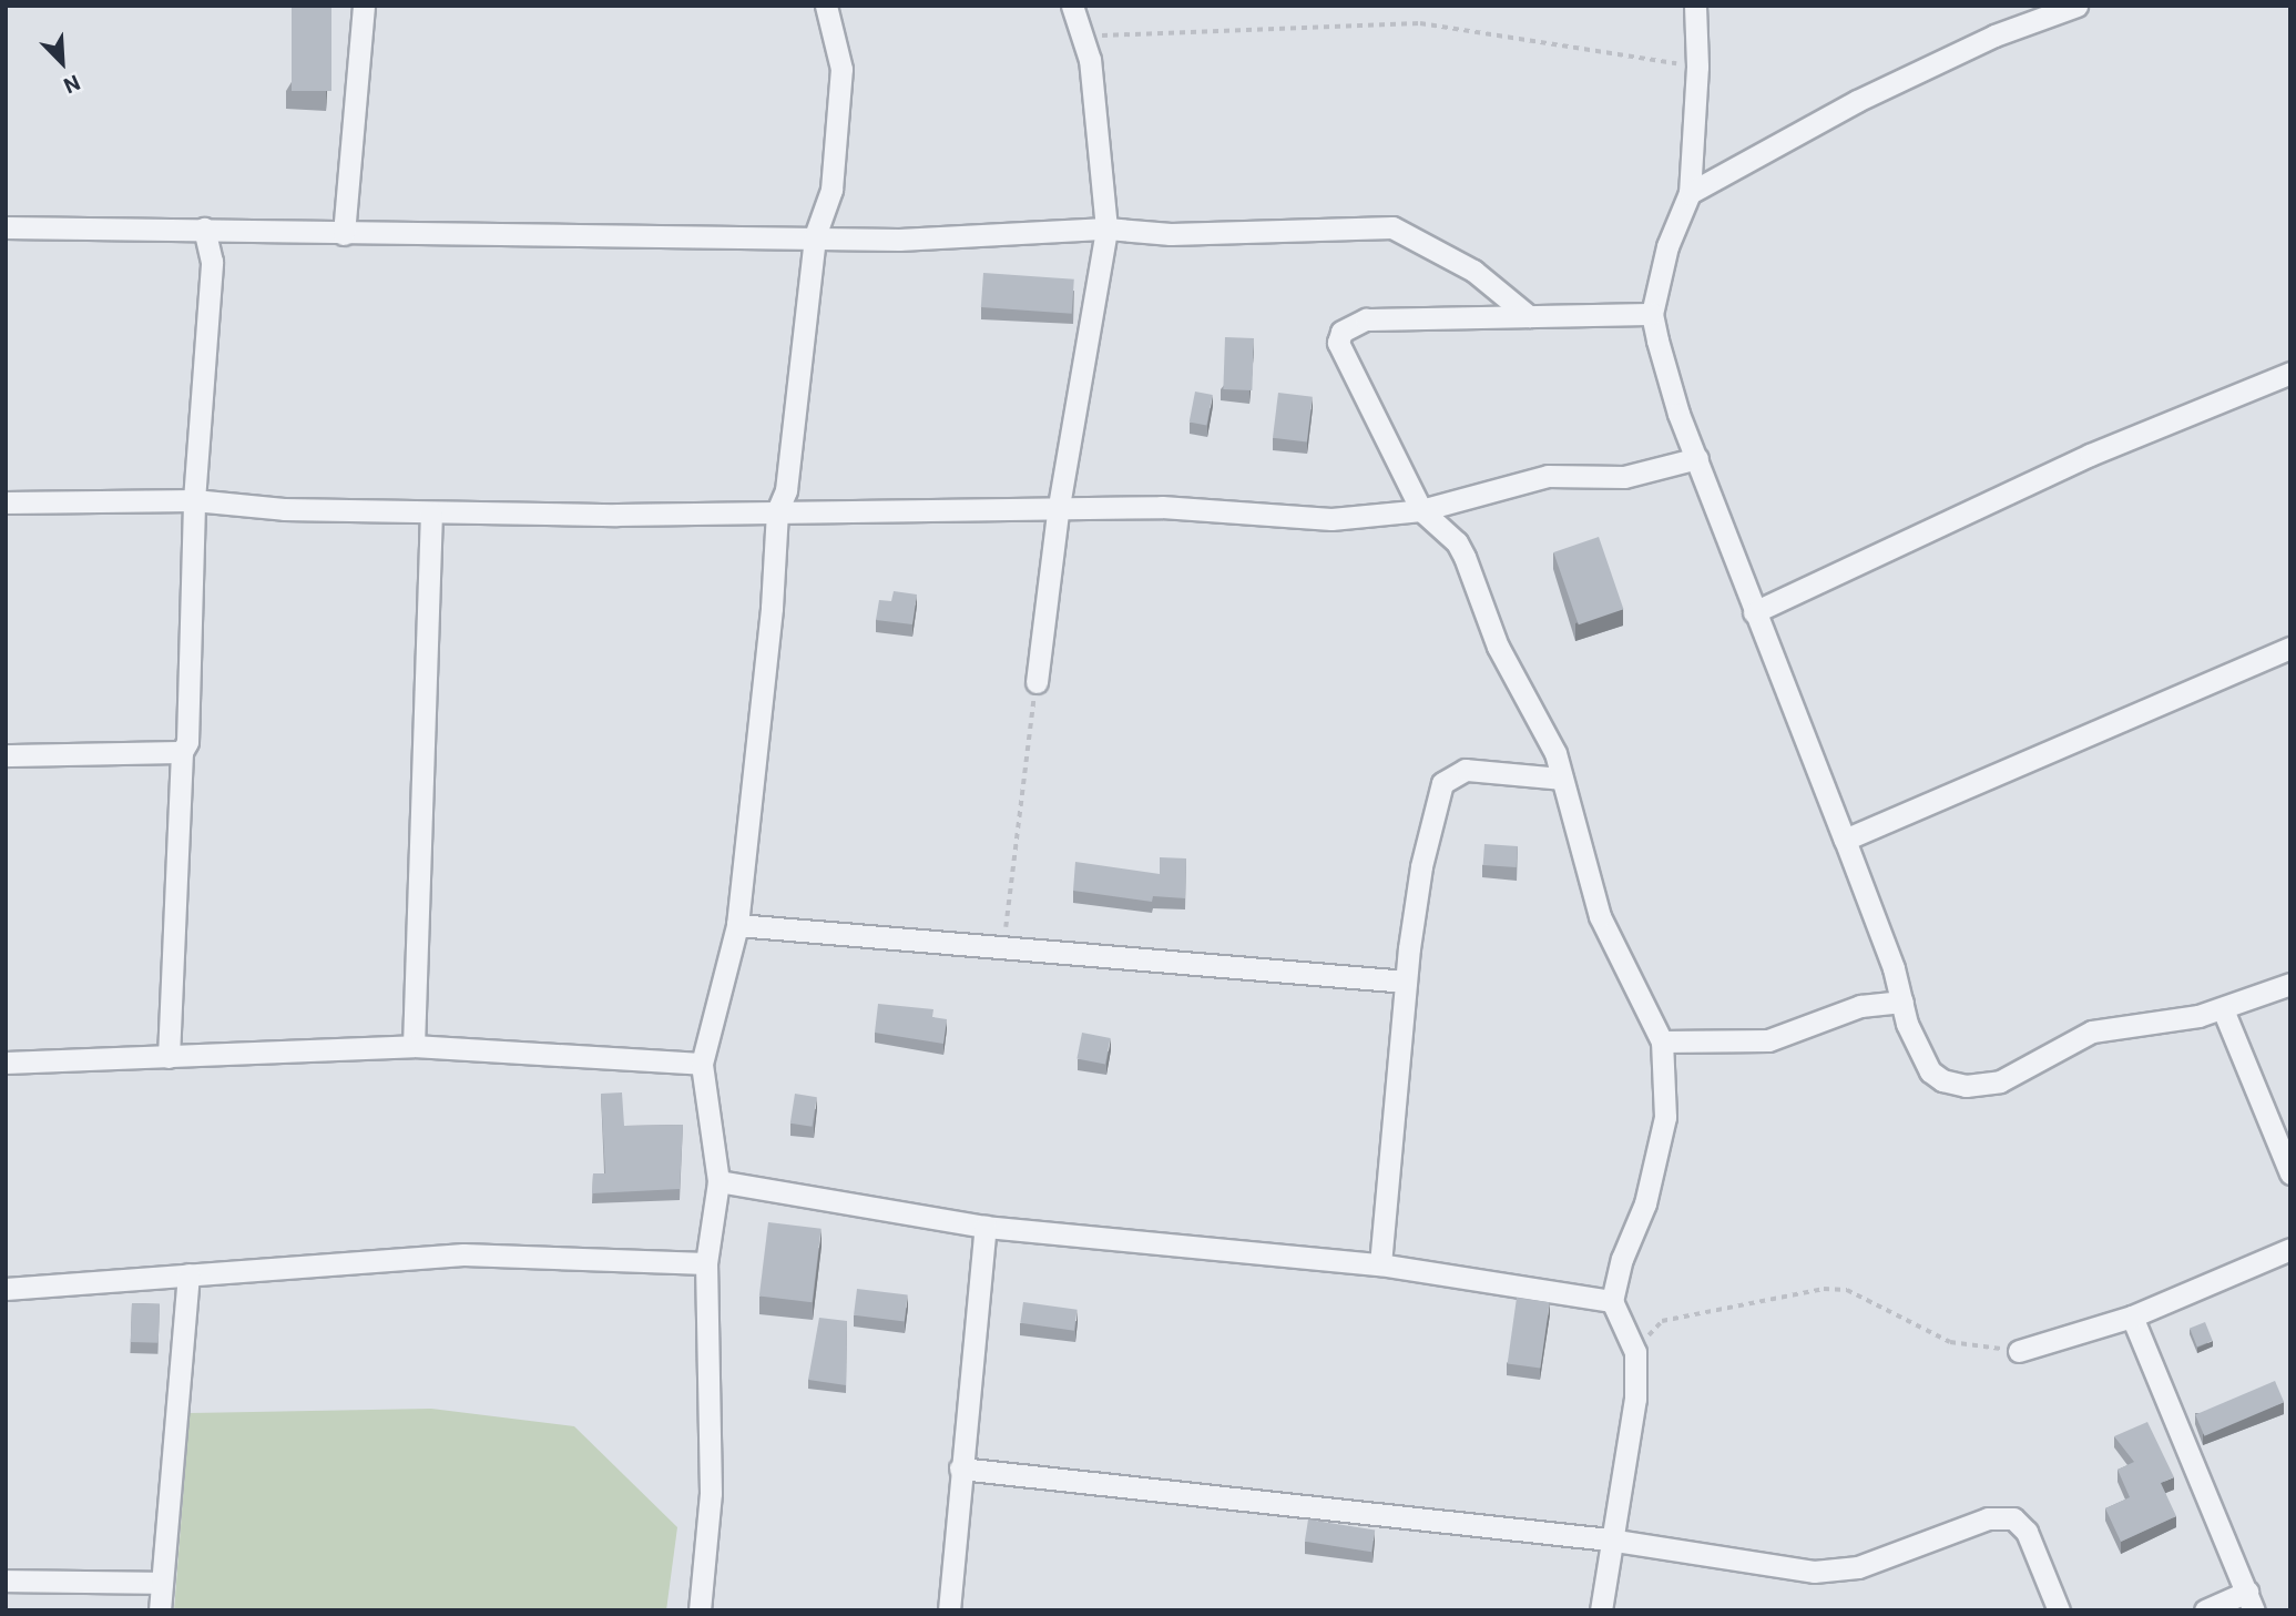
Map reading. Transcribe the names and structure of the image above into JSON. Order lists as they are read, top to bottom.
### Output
{
  "north": "bottom right"
}
